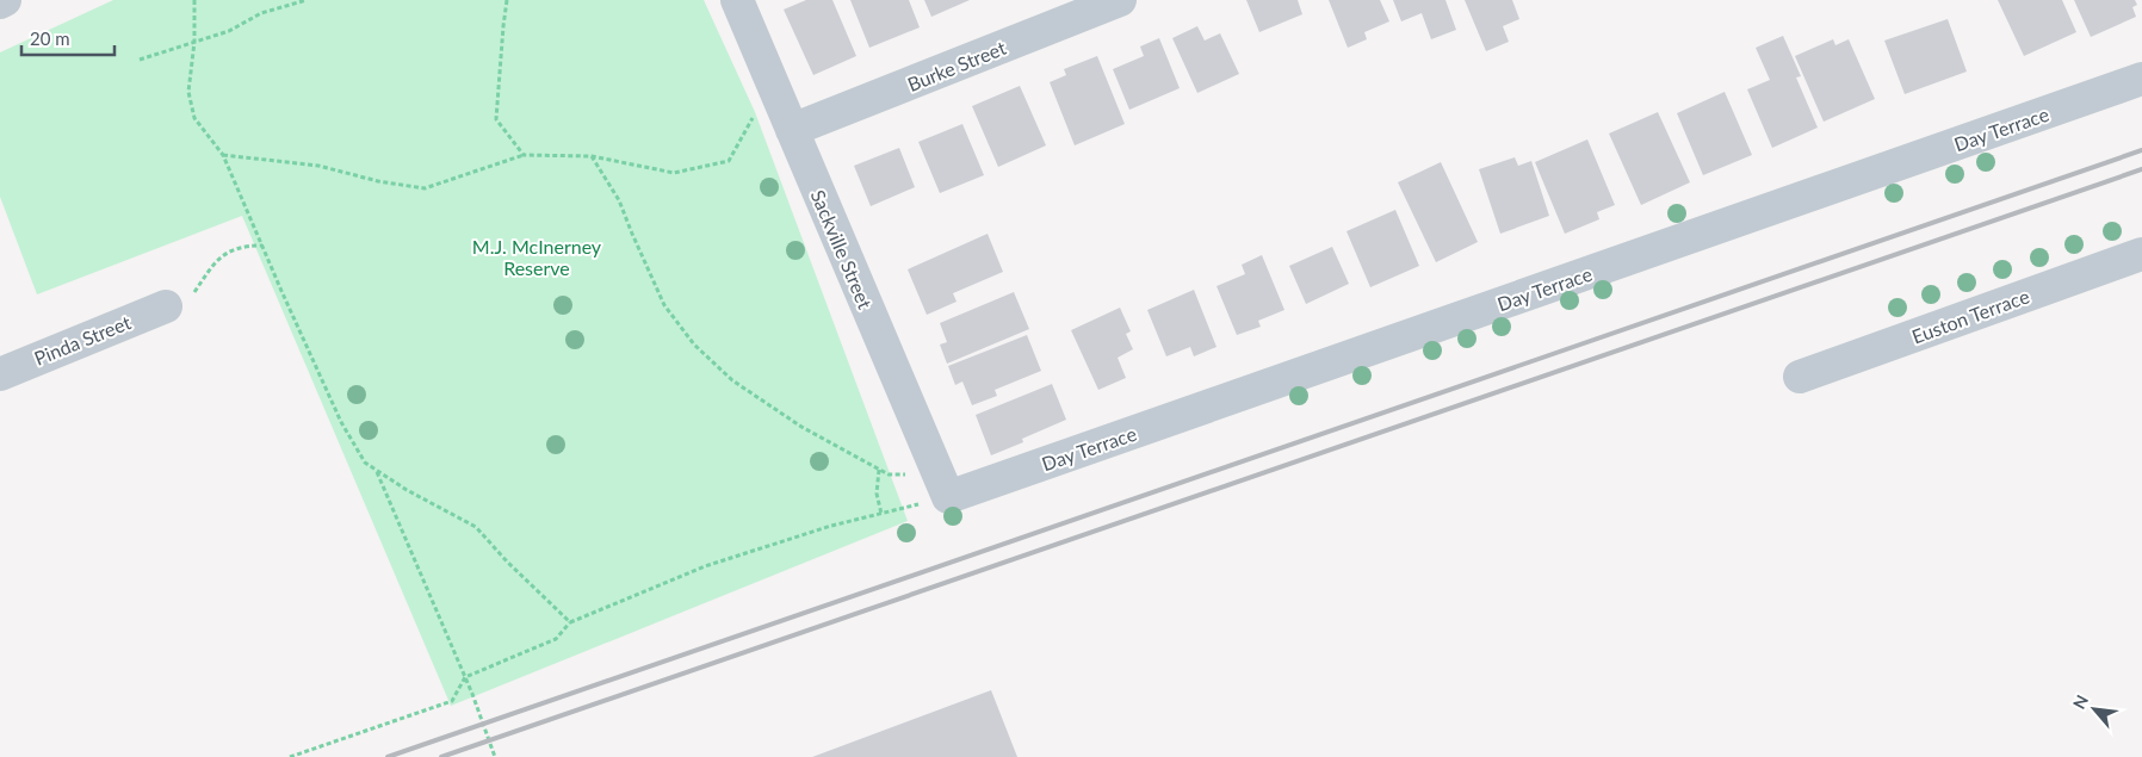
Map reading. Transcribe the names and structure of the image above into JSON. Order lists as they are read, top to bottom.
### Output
{
  "streets": {
    "street": [
      "Burke Street",
      "Day Terrace",
      "Sackville Street",
      "Euston Terrace",
      "Pinda Street"
    ]
  },
  "crossings": [
    ["Burke Street", "Sackville Street"],
    ["Day Terrace", "Sackville Street"]
  ],
  "parks": ["M.J. McInerney Reserve"],
  "scale_bar": "20 m",
  "north": "top left"
}
